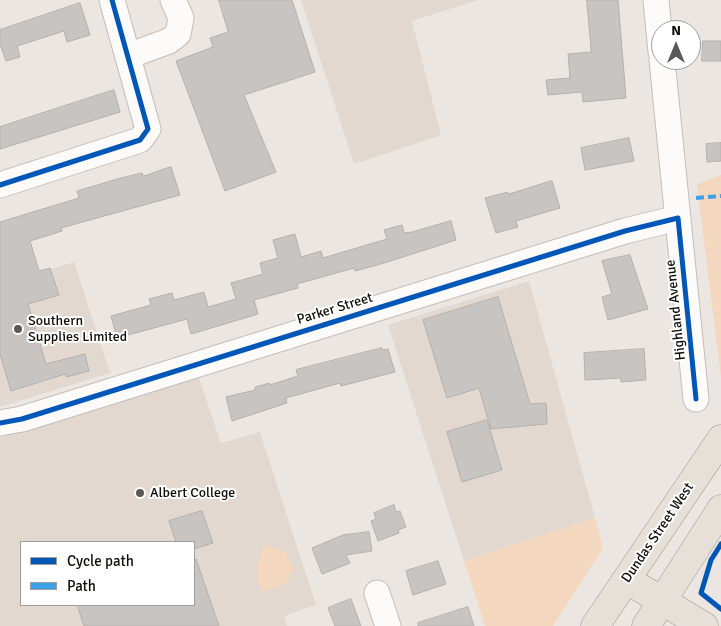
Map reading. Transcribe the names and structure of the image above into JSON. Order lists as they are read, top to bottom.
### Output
{
  "streets": {
    "main road": ["Dundas Street West"],
    "street": ["Parker Street", "Highland Avenue"]
  },
  "crossings": [
    ["Parker Street", "Highland Avenue"]
  ],
  "places": ["Southern Supplies Limited", "Albert College"],
  "legend": ["Cycle path", "Path"],
  "north": "top"
}
